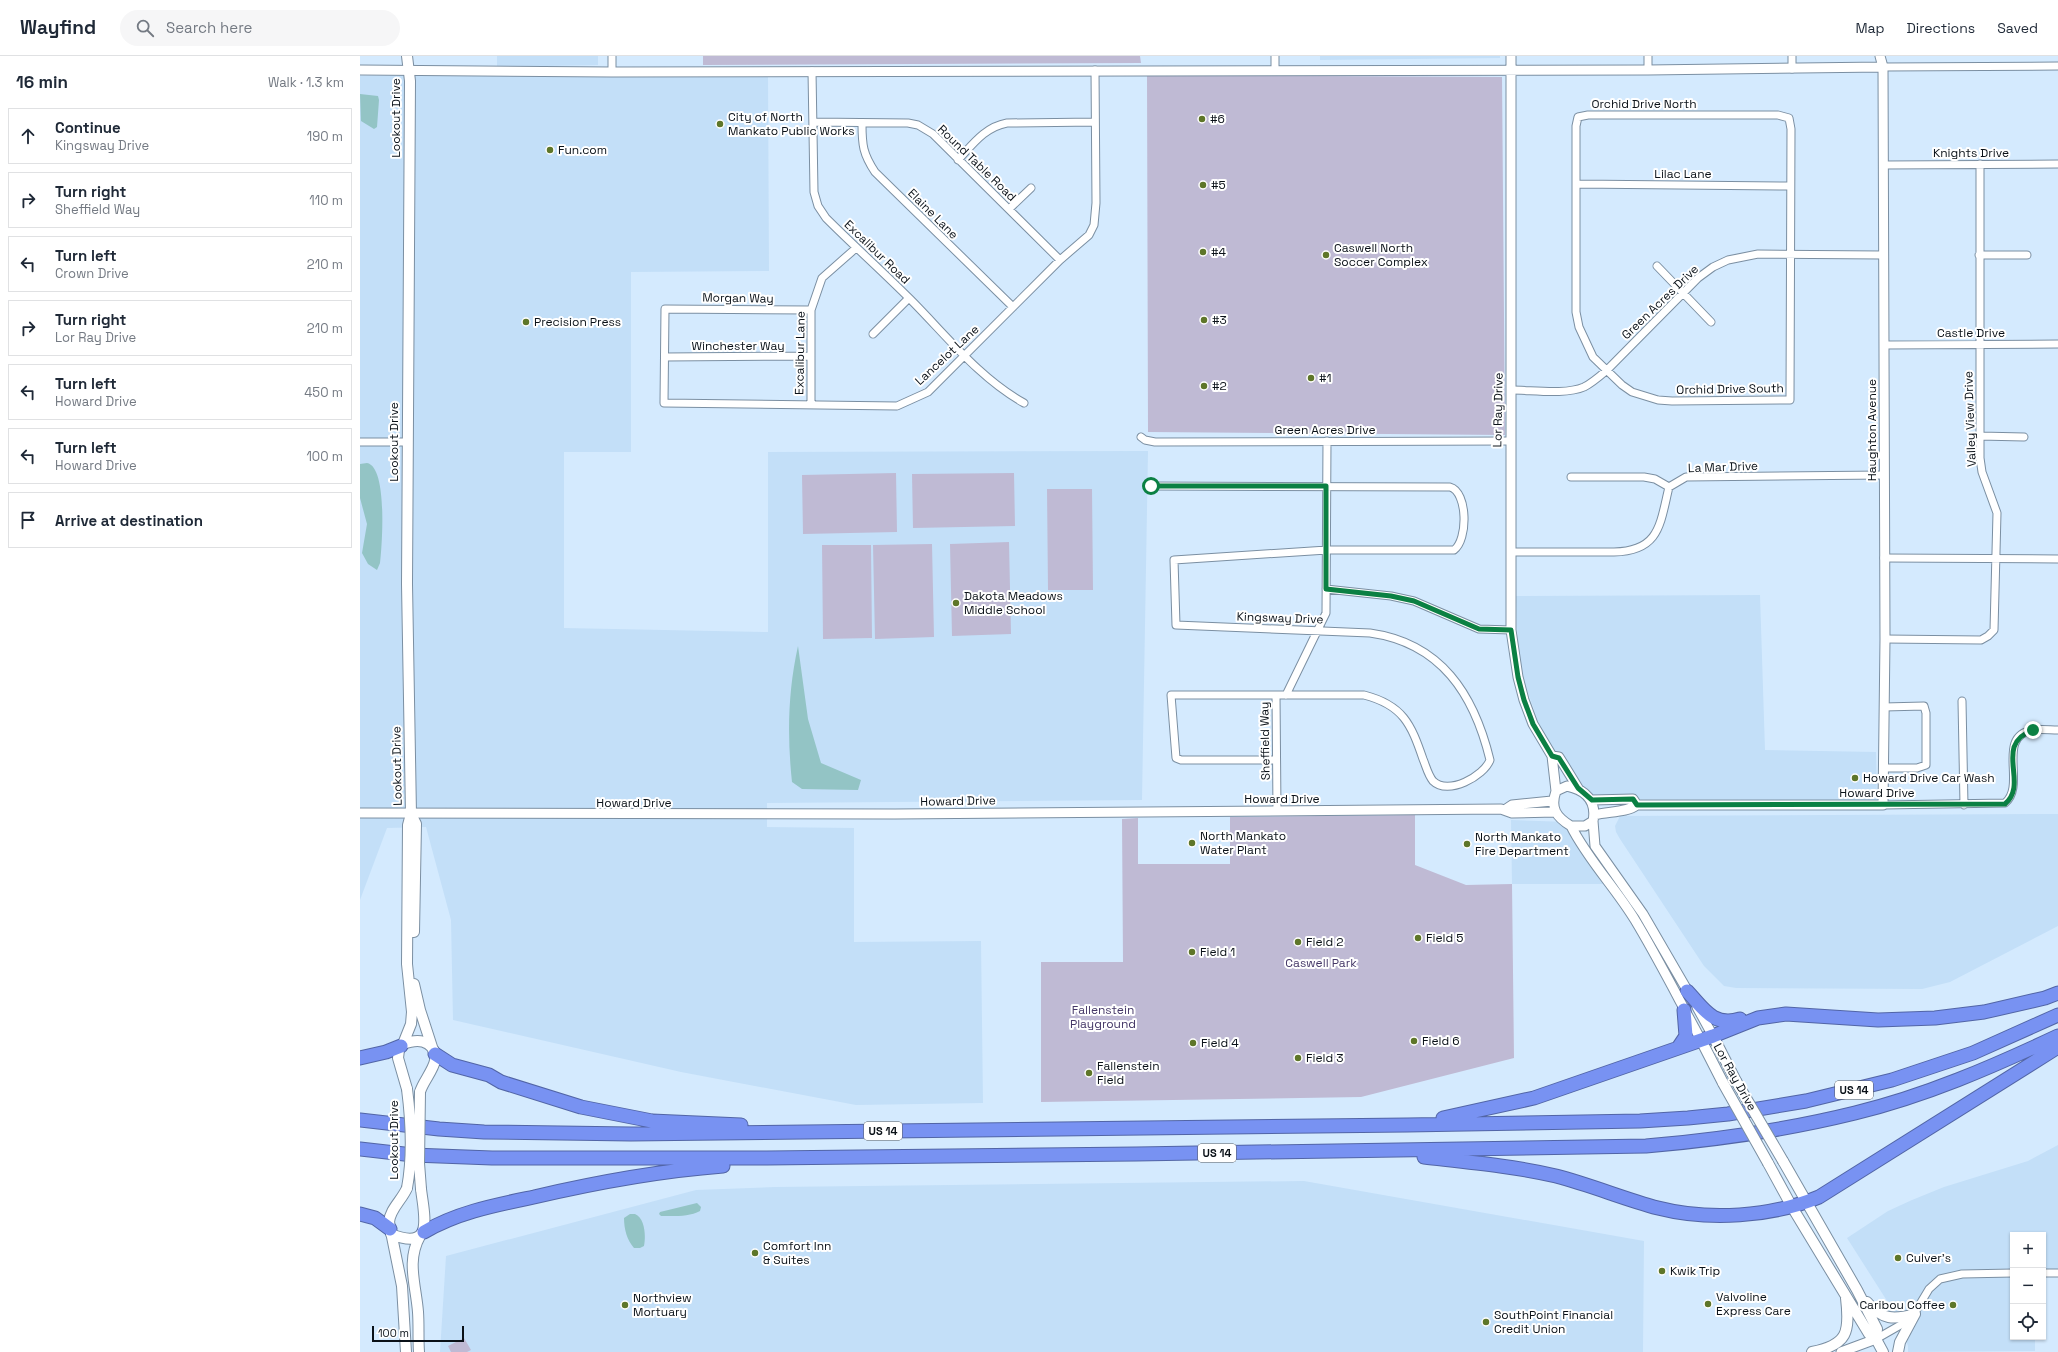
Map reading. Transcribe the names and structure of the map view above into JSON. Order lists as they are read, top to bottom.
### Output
{
  "streets": {
    "highway": ["US 14"],
    "main road": ["Lookout Drive", "Lor Ray Drive"],
    "street": [
      "Orchid Drive North",
      "Knights Drive",
      "Round Table Road",
      "Lilac Lane",
      "Elaine Lane",
      "Excalibur Road",
      "Morgan Way",
      "Green Acres Drive",
      "Castle Drive",
      "Winchester Way",
      "Excalibur Lane",
      "Lancelot Lane",
      "Orchid Drive South",
      "Valley View Drive",
      "Haughton Avenue",
      "La Mar Drive",
      "Kingsway Drive",
      "Sheffield Way",
      "Howard Drive"
    ]
  },
  "crossings": [
    ["Orchid Drive North", "Lilac Lane"],
    ["Orchid Drive North", "Green Acres Drive"],
    ["Orchid Drive North", "Orchid Drive South"],
    ["Lookout Drive", "Howard Drive"],
    ["Lookout Drive", "US 14"],
    ["Knights Drive", "Valley View Drive"],
    ["Knights Drive", "Haughton Avenue"],
    ["Round Table Road", "Elaine Lane"],
    ["Round Table Road", "Excalibur Road"],
    ["Round Table Road", "Lancelot Lane"],
    ["Elaine Lane", "Lancelot Lane"],
    ["Excalibur Road", "Excalibur Lane"],
    ["Excalibur Road", "Lancelot Lane"],
    ["Morgan Way", "Excalibur Lane"],
    ["Morgan Way", "Lancelot Lane"],
    ["Green Acres Drive", "Orchid Drive South"],
    ["Green Acres Drive", "Lor Ray Drive"],
    ["Green Acres Drive", "Haughton Avenue"],
    ["Green Acres Drive", "Sheffield Way"],
    ["Castle Drive", "Valley View Drive"],
    ["Castle Drive", "Haughton Avenue"],
    ["Winchester Way", "Excalibur Lane"],
    ["Winchester Way", "Lancelot Lane"],
    ["Excalibur Lane", "Lancelot Lane"],
    ["Lor Ray Drive", "Howard Drive"],
    ["Valley View Drive", "Haughton Avenue"],
    ["Haughton Avenue", "La Mar Drive"],
    ["Haughton Avenue", "Howard Drive"],
    ["Kingsway Drive", "Sheffield Way"],
    ["Sheffield Way", "Howard Drive"]
  ],
  "parks": ["Caswell Park", "Fallenstein Playground"],
  "places": [
    "#6",
    "City of North Mankato Public Works",
    "Fun.com",
    "#5",
    "#4",
    "Caswell North Soccer Complex",
    "#3",
    "Precision Press",
    "#1",
    "#2",
    "Dakota Meadows Middle School",
    "Howard Drive Car Wash",
    "North Mankato Water Plant",
    "North Mankato Fire Department",
    "Field 5",
    "Field 2",
    "Field 1",
    "Field 6",
    "Field 4",
    "Field 3",
    "Fallenstein Field",
    "Comfort Inn & Suites",
    "Culver's",
    "Kwik Trip",
    "Valvoline Express Care",
    "Northview Mortuary",
    "Caribou Coffee",
    "SouthPoint Financial Credit Union"
  ],
  "scale_bar": "100 m",
  "page": {
    "header": "Wayfind",
    "search": "Search here",
    "nav": ["Map", "Directions", "Saved"],
    "heading": ["16 min", "Walk · 1.3 km"],
    "list": [
      ["Continue", "Kingsway Drive", "190 m"],
      ["Turn right", "Sheffield Way", "110 m"],
      ["Turn left", "Crown Drive", "210 m"],
      ["Turn right", "Lor Ray Drive", "210 m"],
      ["Turn left", "Howard Drive", "450 m"],
      ["Turn left", "Howard Drive", "100 m"],
      "Arrive at destination"
    ],
    "map_buttons": ["+", "−"],
    "scale": "100 m"
  }
}
